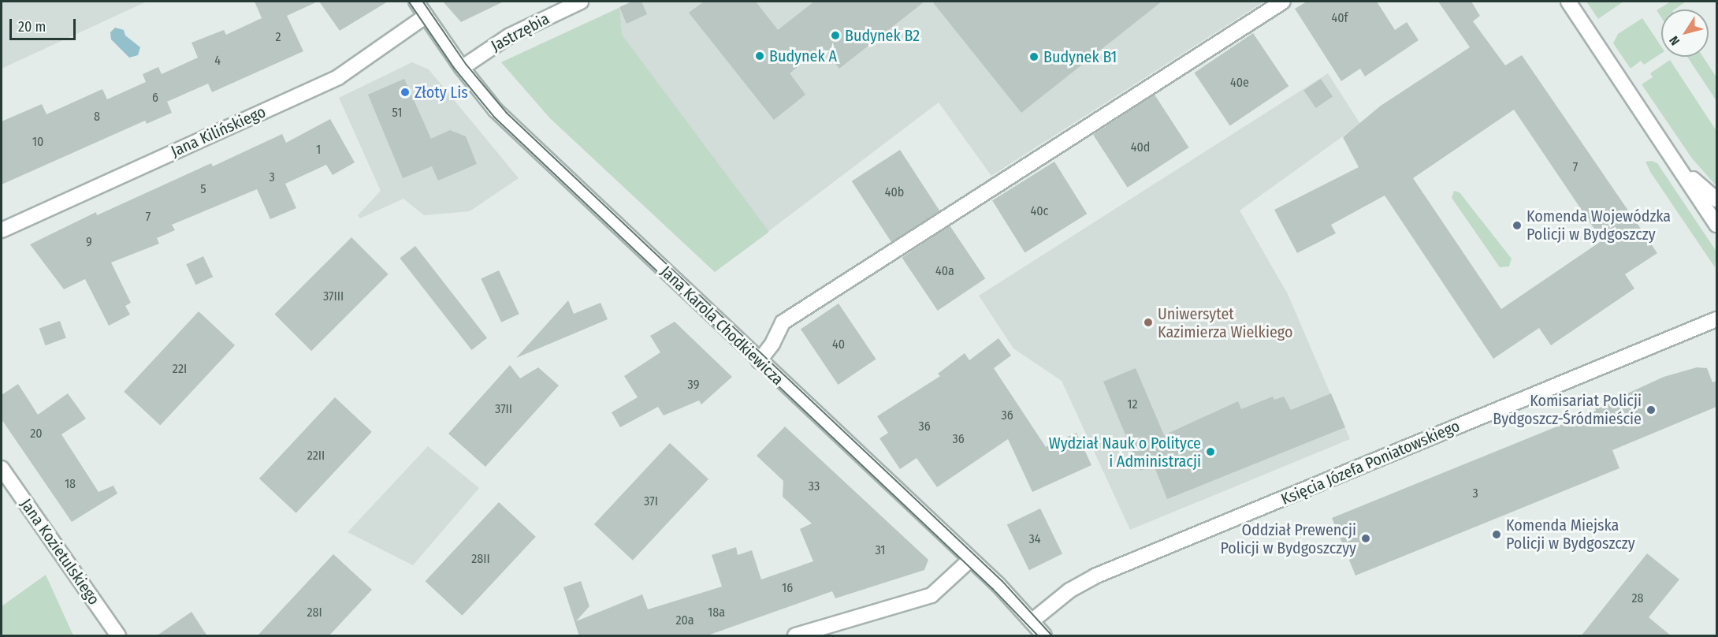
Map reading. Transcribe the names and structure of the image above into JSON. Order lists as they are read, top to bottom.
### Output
{
  "streets": {
    "street": [
      "Jastrzębia",
      "Jana Kilińskiego",
      "Jana Karola Chodkiewicza",
      "Księcia Józefa Poniatowskiego",
      "Jana Kozietulskiego"
    ]
  },
  "crossings": [
    ["Jastrzębia", "Jana Karola Chodkiewicza"],
    ["Jana Kilińskiego", "Jana Karola Chodkiewicza"],
    ["Jana Karola Chodkiewicza", "Księcia Józefa Poniatowskiego"]
  ],
  "places": [
    "Budynek B2",
    "Budynek A",
    "Budynek B1",
    "Złoty Lis",
    "Komenda Wojewódzka Policji w Bydgoszczy",
    "Uniwersytet Kazimierza Wielkiego",
    "Komisariat Policji Bydgoszcz-Śródmieście",
    "Wydział Nauk o Polityce i Administracji",
    "Komenda Miejska Policji w Bydgoszczy",
    "Oddział Prewencji Policji w Bydgoszczyy"
  ],
  "house_numbers": [
    "40f",
    "2",
    "4",
    "40e",
    "6",
    "51",
    "8",
    "10",
    "40d",
    "1",
    "7",
    "3",
    "5",
    "40b",
    "40c",
    "7",
    "9",
    "40a",
    "37III",
    "40",
    "22I",
    "39",
    "12",
    "37II",
    "36",
    "36",
    "20",
    "36",
    "22II",
    "18",
    "33",
    "3",
    "37I",
    "34",
    "31",
    "28II",
    "16",
    "28",
    "28I",
    "18a",
    "20a"
  ],
  "scale_bar": "20 m",
  "north": "bottom left"
}
